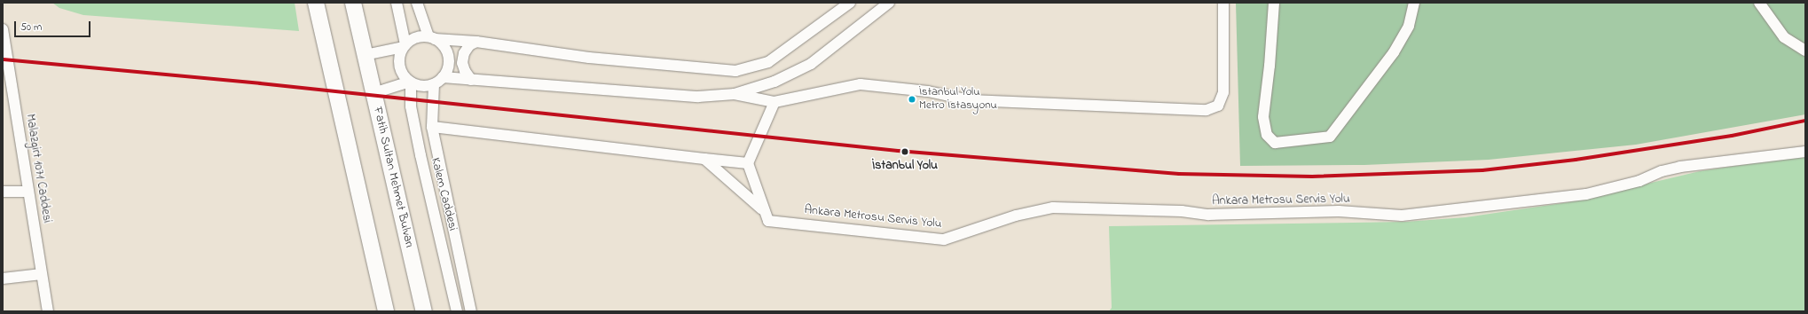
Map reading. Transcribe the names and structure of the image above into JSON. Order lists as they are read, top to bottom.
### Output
{
  "streets": {
    "highway": ["Fatih Sultan Mehmet Bulvarı"],
    "street": ["Malazgirt 1071 Caddesi", "Kalem Caddesi", "Ankara Metrosu Servis Yolu"]
  },
  "places": ["İstanbul Yolu Metro İstasyonu", "İstanbul Yolu"],
  "scale_bar": "50 m"
}
